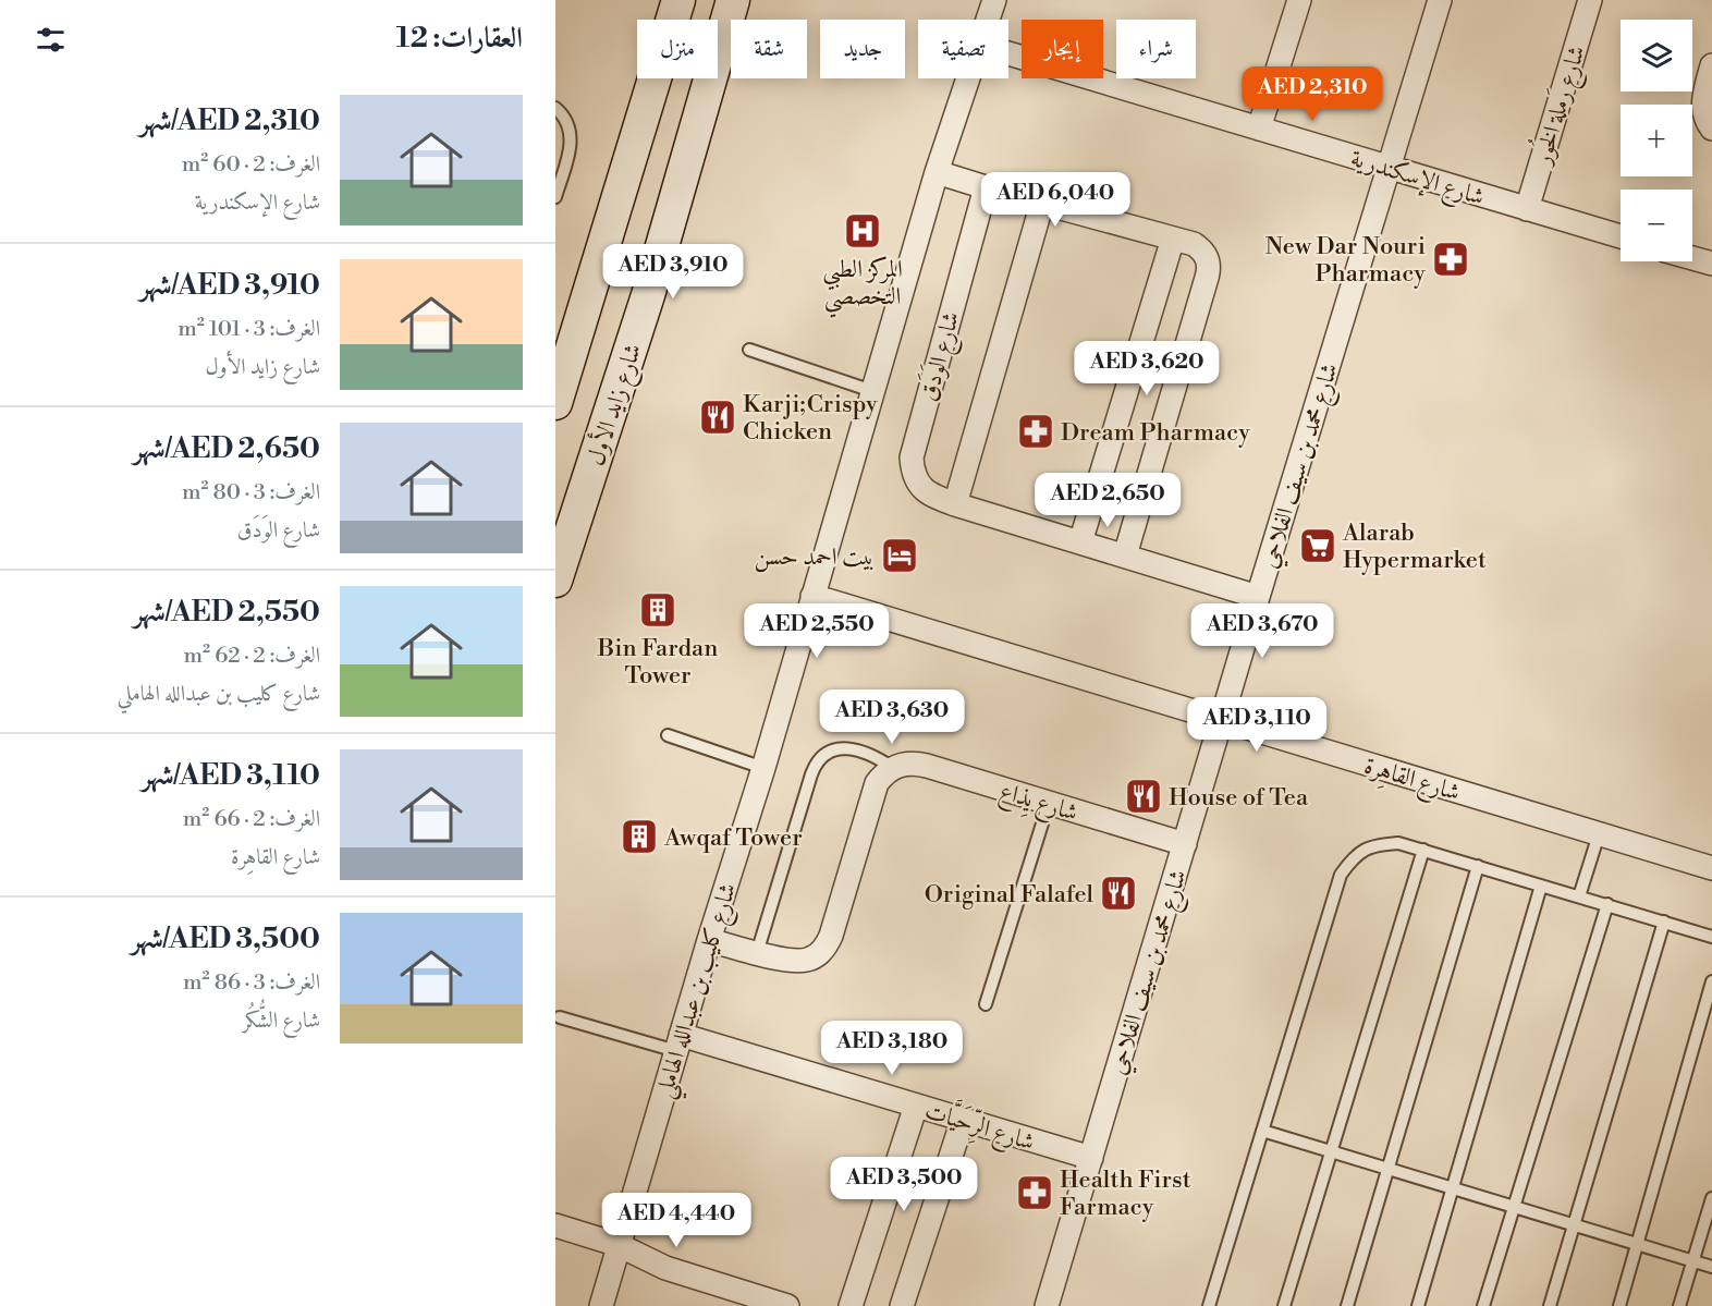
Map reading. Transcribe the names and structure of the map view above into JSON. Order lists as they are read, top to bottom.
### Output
{
  "streets": {
    "main road": ["شارع زايد الأول"],
    "street": [
      "شارع رَملة الخُور",
      "شارع الإسكندرية",
      "شارع الوَدَق",
      "شارع محمد بن سيف الفلاحي",
      "شارع القاهِرة",
      "شارع يِذاع",
      "شارع كليب بن عبدالله الهاملي",
      "شارع الرِّحَيَّات"
    ]
  },
  "crossings": [
    ["شارع رَملة الخُور", "شارع الإسكندرية"],
    ["شارع الإسكندرية", "شارع محمد بن سيف الفلاحي"],
    ["شارع الوَدَق", "شارع محمد بن سيف الفلاحي"],
    ["شارع محمد بن سيف الفلاحي", "شارع القاهِرة"],
    ["شارع محمد بن سيف الفلاحي", "شارع يِذاع"],
    ["شارع محمد بن سيف الفلاحي", "شارع الرِّحَيَّات"],
    ["شارع القاهِرة", "شارع كليب بن عبدالله الهاملي"],
    ["شارع كليب بن عبدالله الهاملي", "شارع الرِّحَيَّات"]
  ],
  "places": {
    "hospital": ["المركز الطبي التخصصي"],
    "pharmacy": ["New Dar Nouri Pharmacy", "Dream Pharmacy", "Health First Farmacy"],
    "restaurant": ["Karji;Crispy Chicken", "House of Tea", "Original Falafel"],
    "supermarket": ["Alarab Hypermarket"],
    "hotel": ["بيت احمد حسن"],
    "building": ["Bin Fardan Tower", "Awqaf Tower"]
  },
  "page": {
    "heading": "العقارات: 12",
    "map_buttons": ["+", "−"],
    "chip": [
      "شراء",
      "إيجار",
      "تصفية",
      "جديد",
      "شقة",
      "منزل"
    ],
    "price": [
      "AED 2,310",
      "AED 6,040",
      "AED 3,910",
      "AED 3,620",
      "AED 2,650",
      "AED 2,550",
      "AED 3,670",
      "AED 3,630",
      "AED 3,110",
      "AED 3,180",
      "AED 3,500",
      "AED 4,440"
    ],
    "list": [
      {
        "name": "AED 2,310/شهر",
        "note": "الغرف: 2 · 60 m² · شارع الإسكندرية"
      },
      {
        "name": "AED 3,910/شهر",
        "note": "الغرف: 3 · 101 m² · شارع زايد الأول"
      },
      {
        "name": "AED 2,650/شهر",
        "note": "الغرف: 3 · 80 m² · شارع الوَدَق"
      },
      {
        "name": "AED 2,550/شهر",
        "note": "الغرف: 2 · 62 m² · شارع كليب بن عبدالله الهاملي"
      },
      {
        "name": "AED 3,110/شهر",
        "note": "الغرف: 2 · 66 m² · شارع القاهِرة"
      },
      {
        "name": "AED 3,500/شهر",
        "note": "الغرف: 3 · 86 m² · شارع الشُّكُر"
      }
    ]
  }
}
